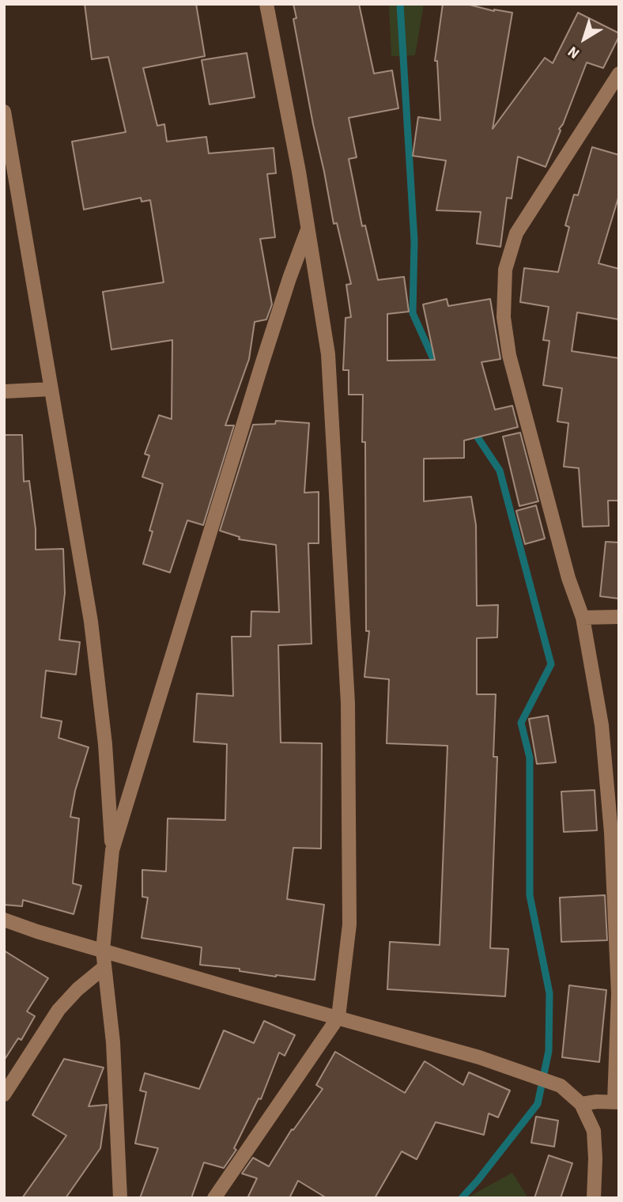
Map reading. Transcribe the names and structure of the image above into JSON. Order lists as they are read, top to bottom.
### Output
{
  "north": "bottom left"
}
